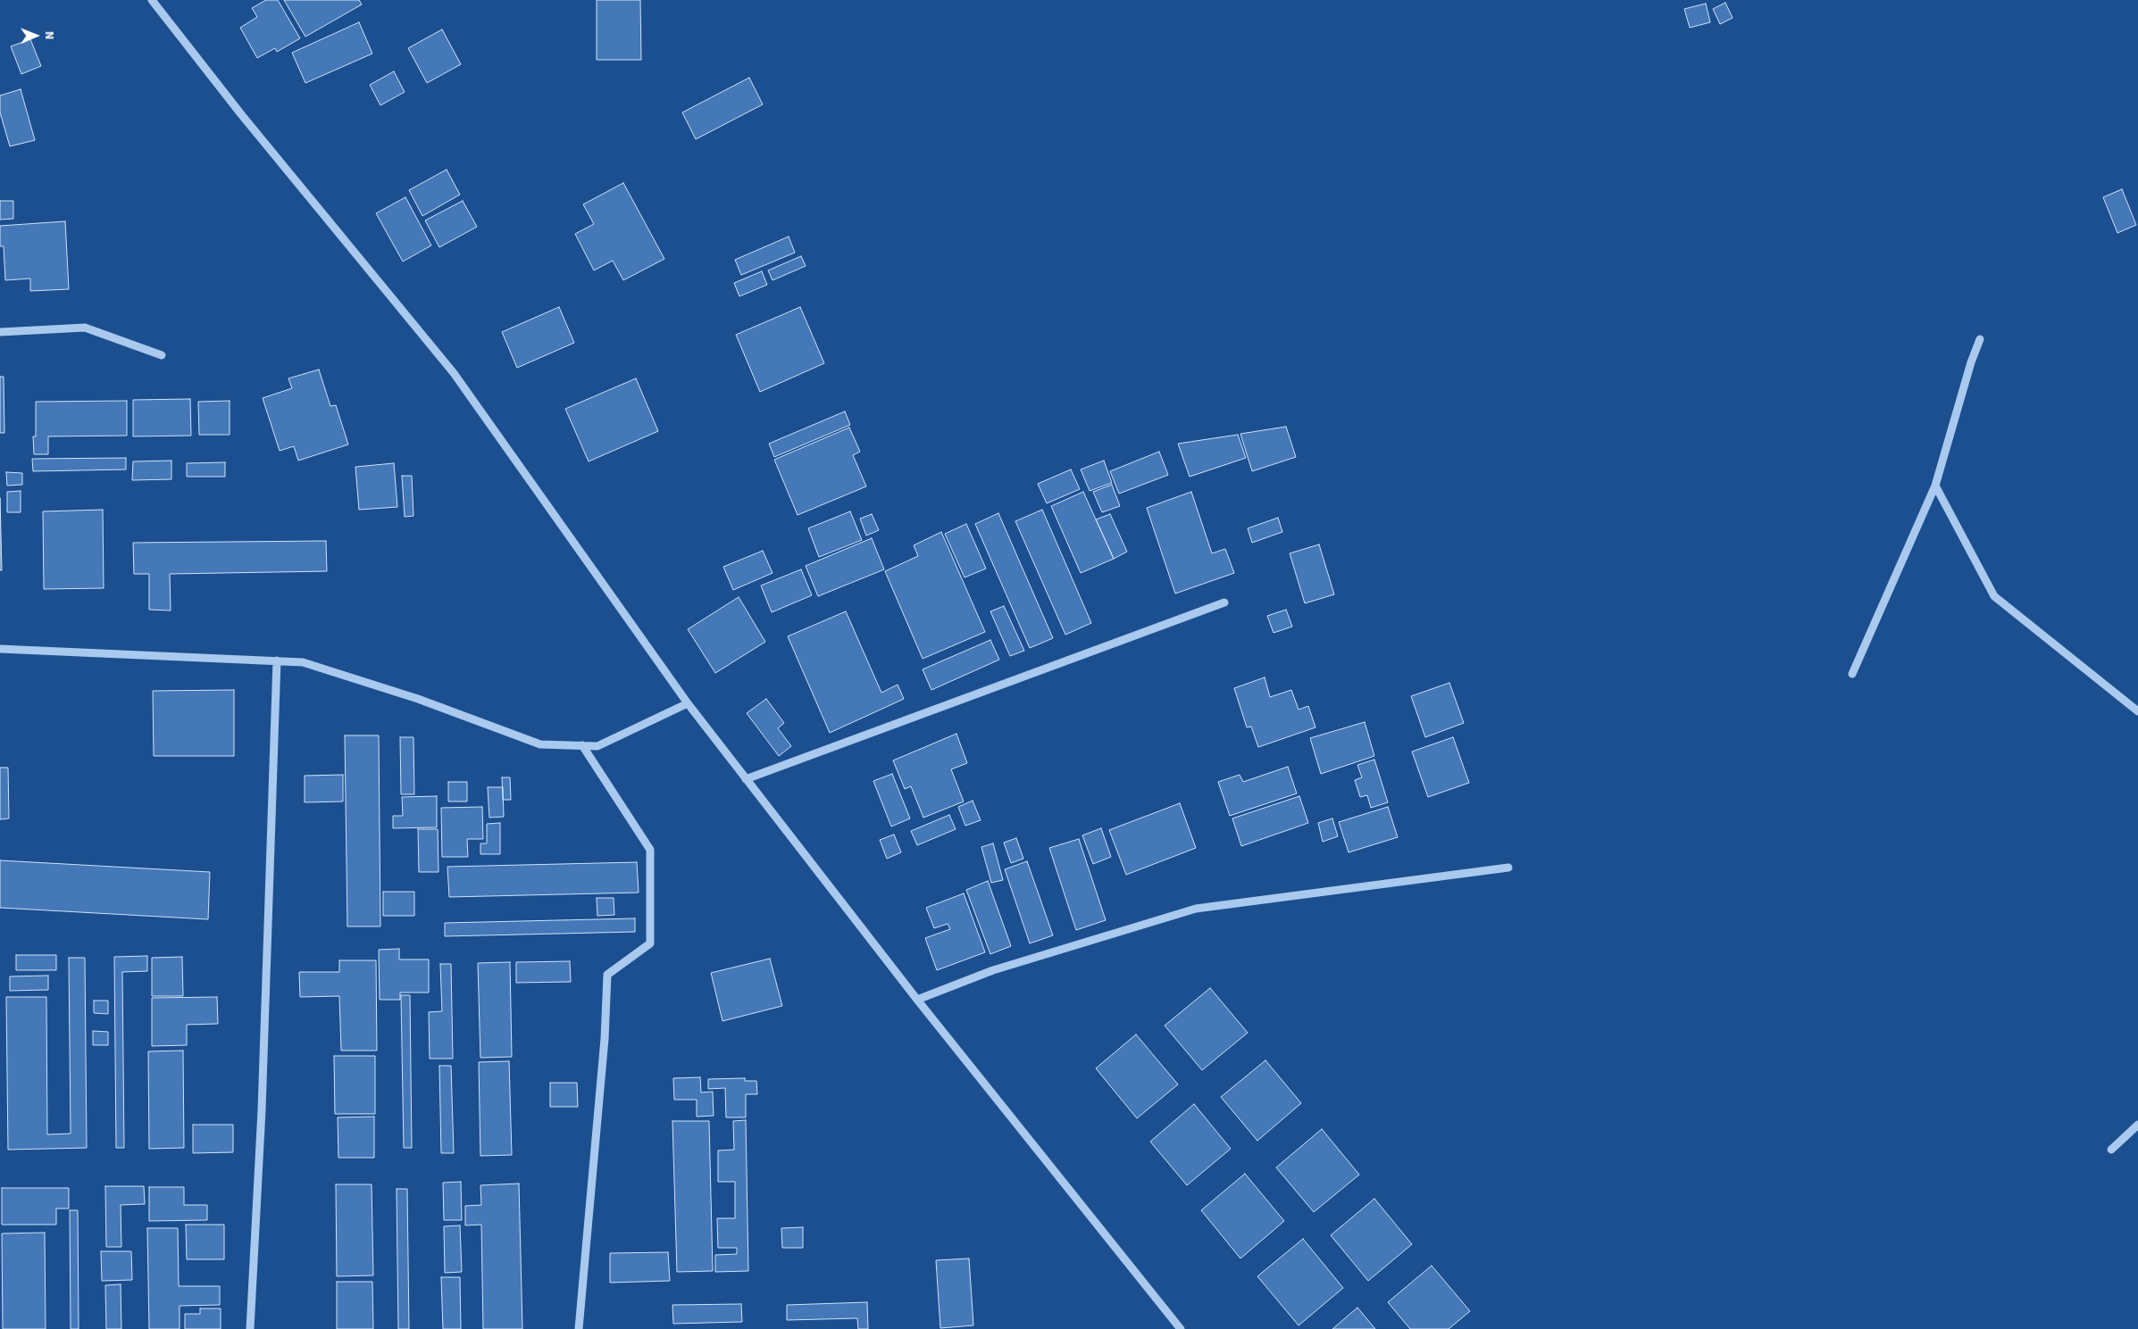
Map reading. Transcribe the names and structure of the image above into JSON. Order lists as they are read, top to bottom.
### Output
{
  "north": "right"
}
